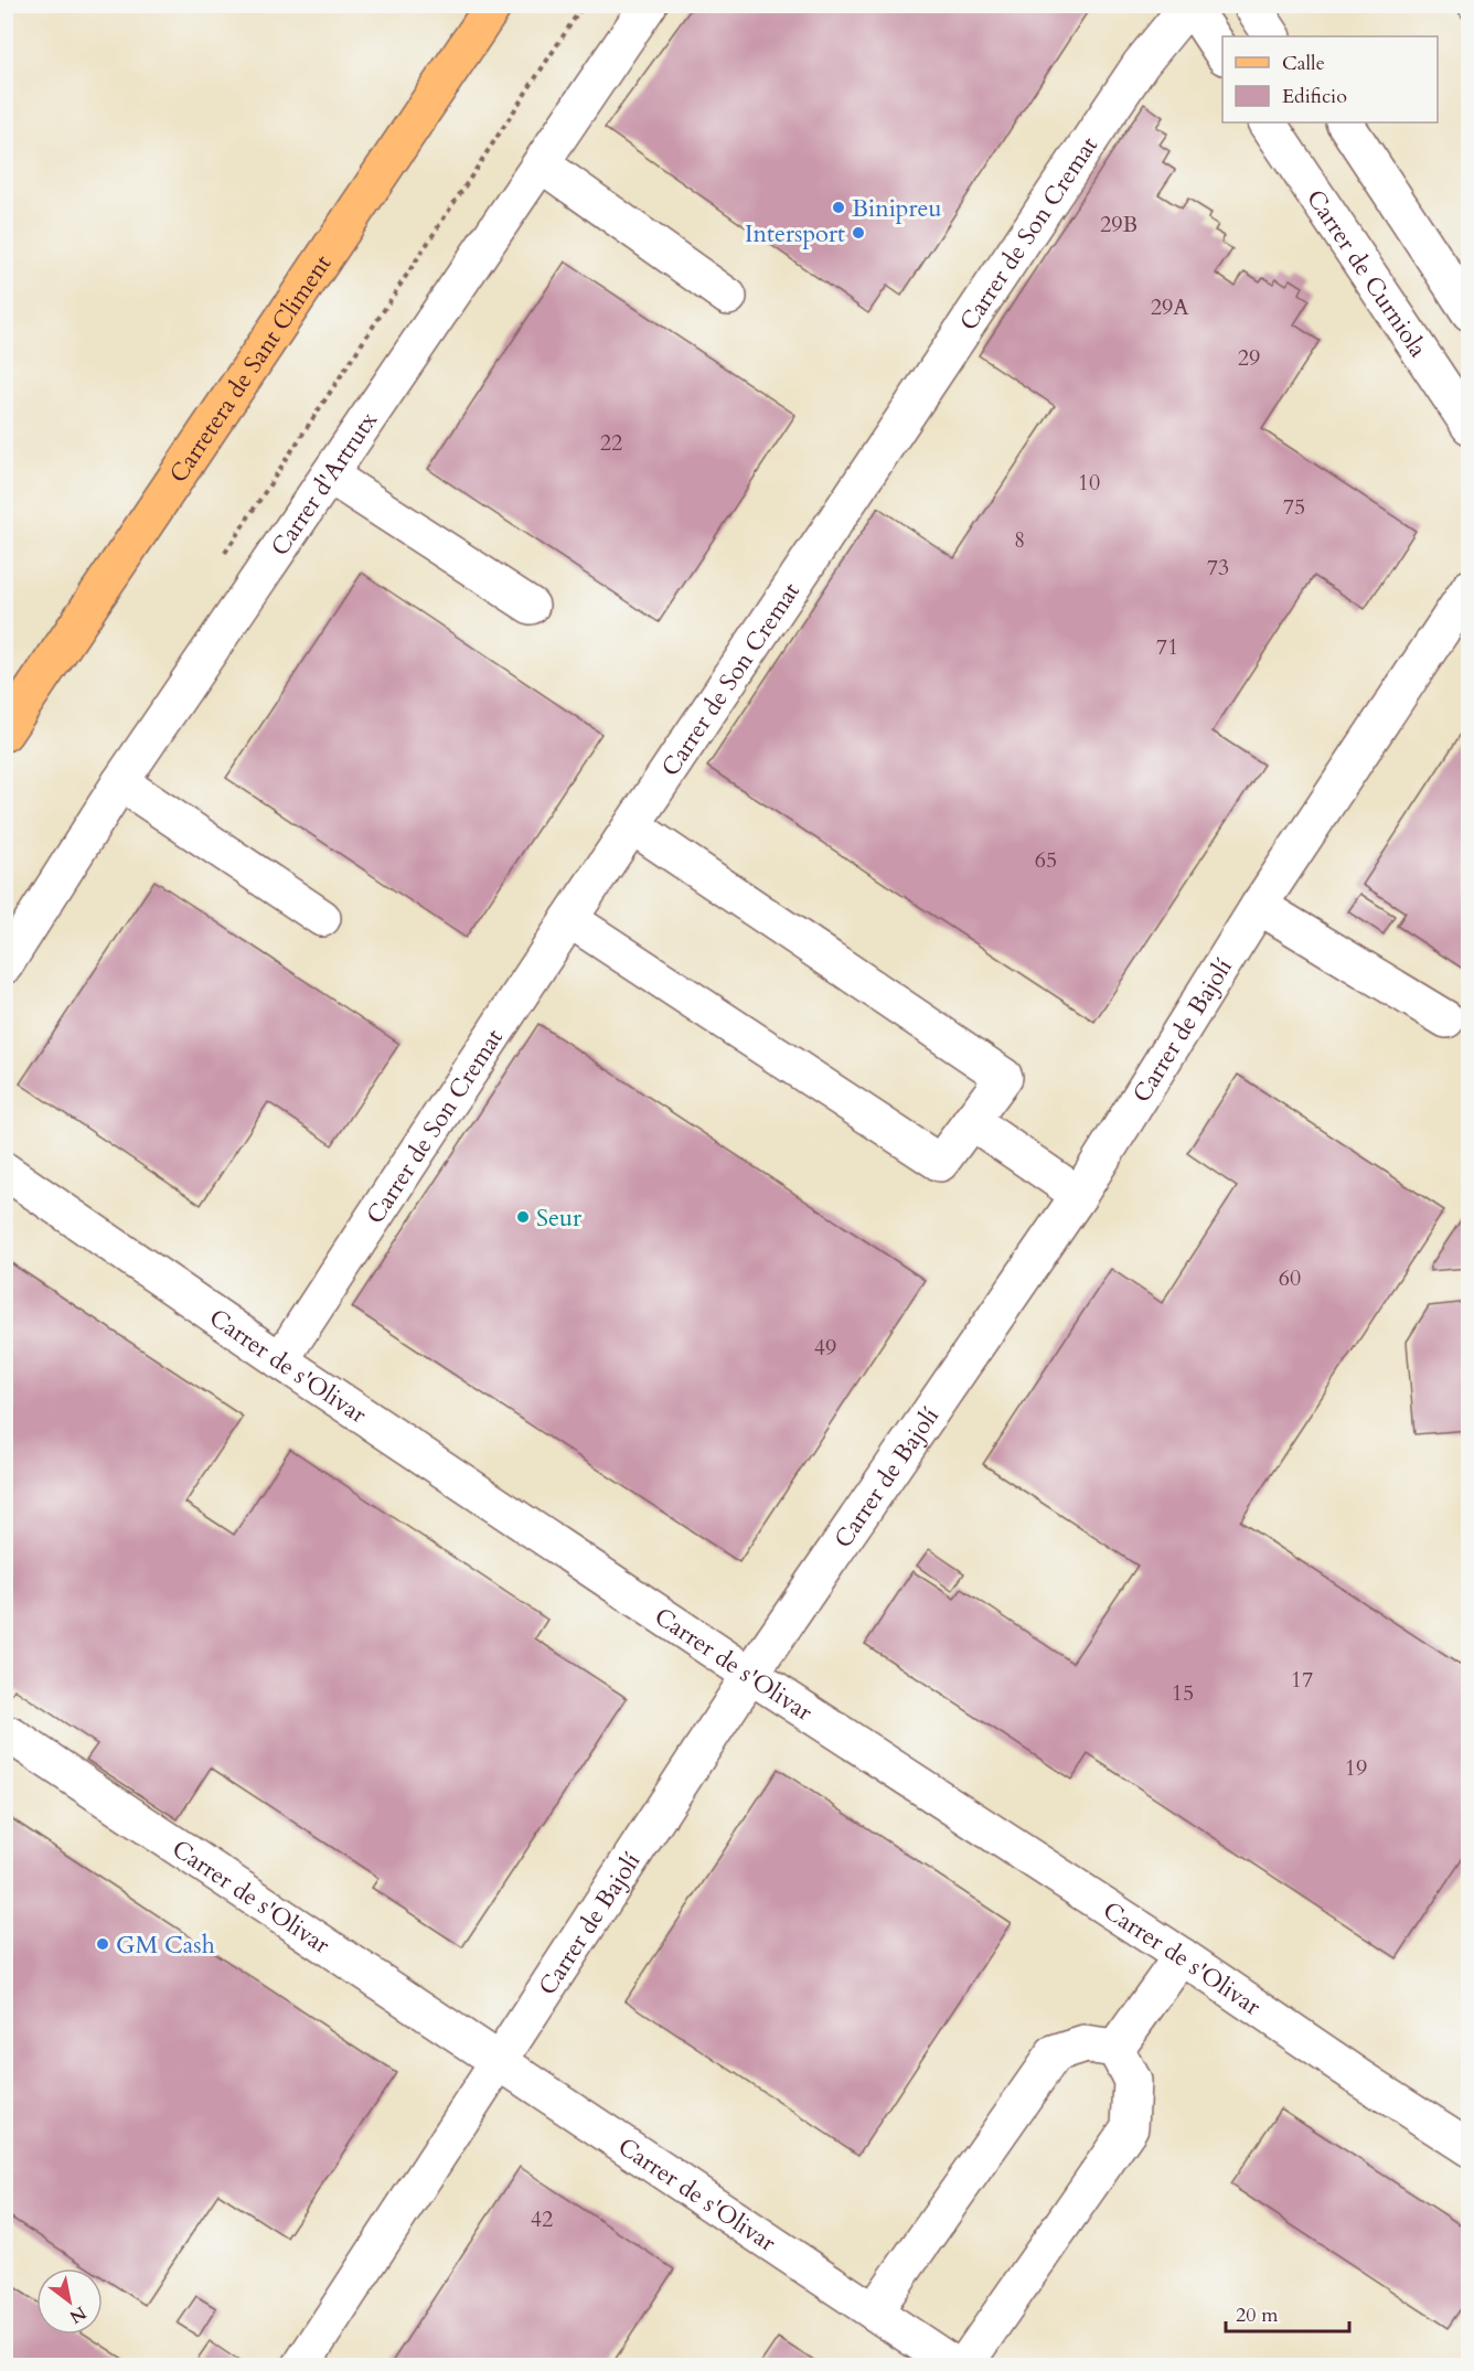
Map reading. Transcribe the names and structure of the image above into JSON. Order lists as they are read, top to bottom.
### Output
{
  "streets": {
    "main road": ["Carretera de Sant Climent"],
    "street": [
      "Carrer de Son Cremat",
      "Carrer de Curniola",
      "Carrer d'Artrutx",
      "Carrer de Bajolí",
      "Carrer de s'Olivar"
    ]
  },
  "crossings": [
    ["Carrer de Son Cremat", "Carrer de s'Olivar"],
    ["Carrer de Bajolí", "Carrer de s'Olivar"]
  ],
  "places": [
    "Binipreu",
    "Intersport",
    "Seur",
    "GM Cash"
  ],
  "house_numbers": [
    "29B",
    "29A",
    "29",
    "22",
    "10",
    "75",
    "8",
    "73",
    "71",
    "65",
    "60",
    "49",
    "17",
    "15",
    "19",
    "42"
  ],
  "legend": ["Calle", "Edificio"],
  "scale_bar": "20 m",
  "north": "bottom right"
}
